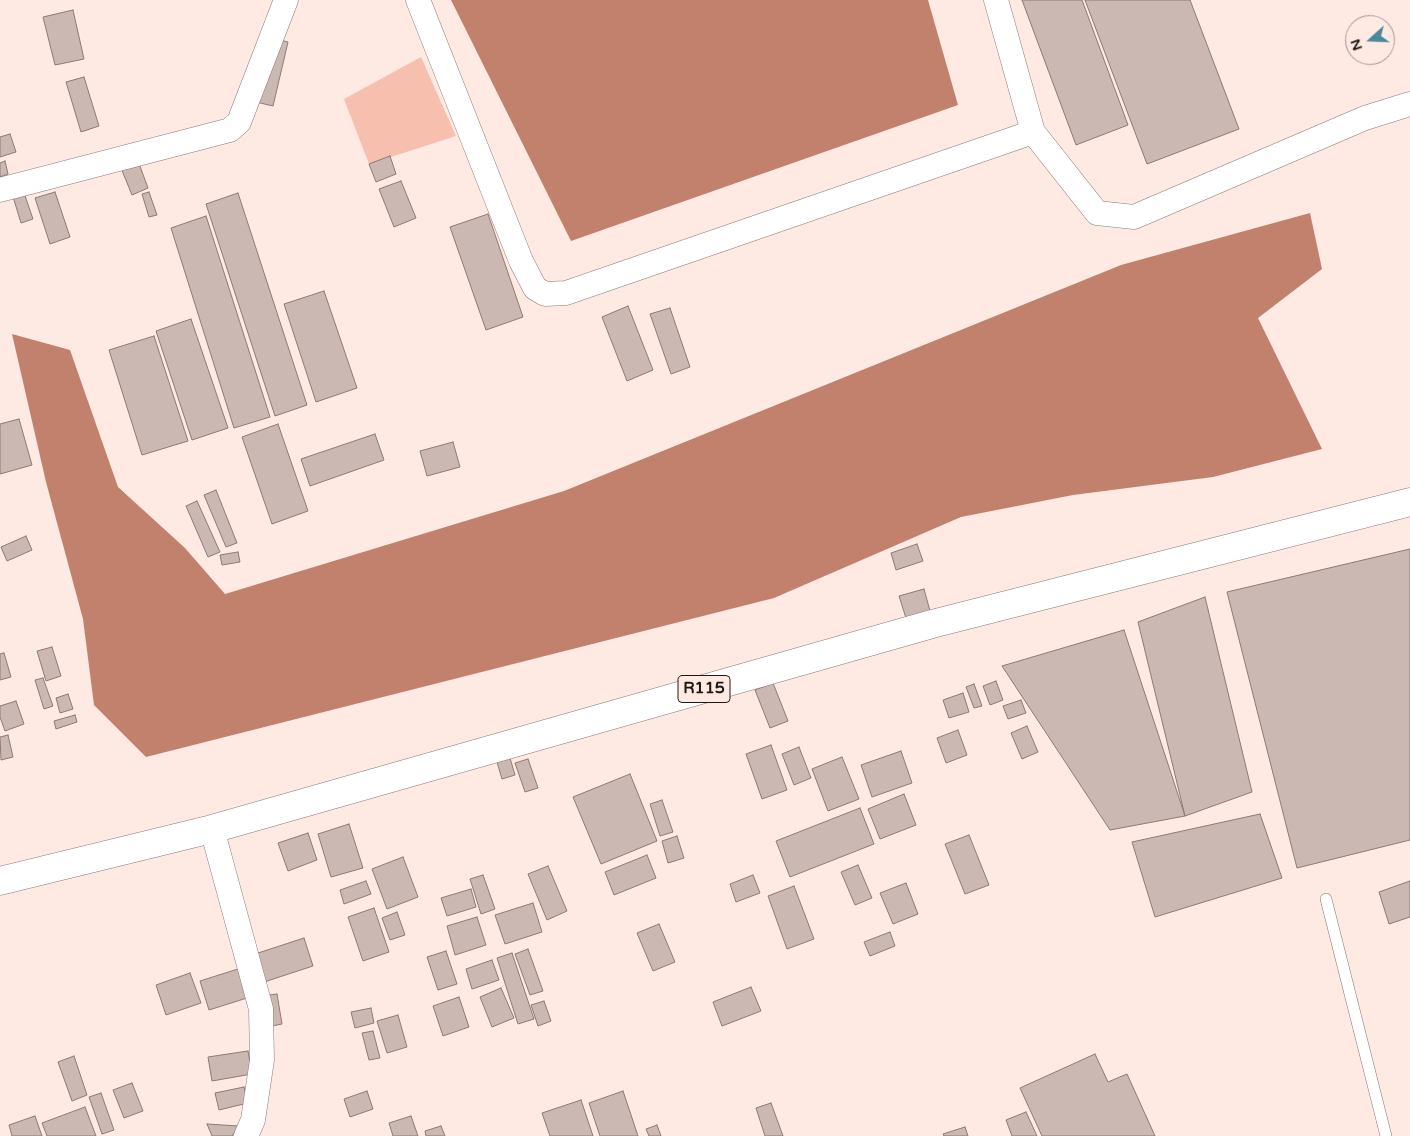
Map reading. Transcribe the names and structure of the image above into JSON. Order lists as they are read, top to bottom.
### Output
{
  "streets": {
    "main road": ["R115"]
  },
  "north": "left"
}
